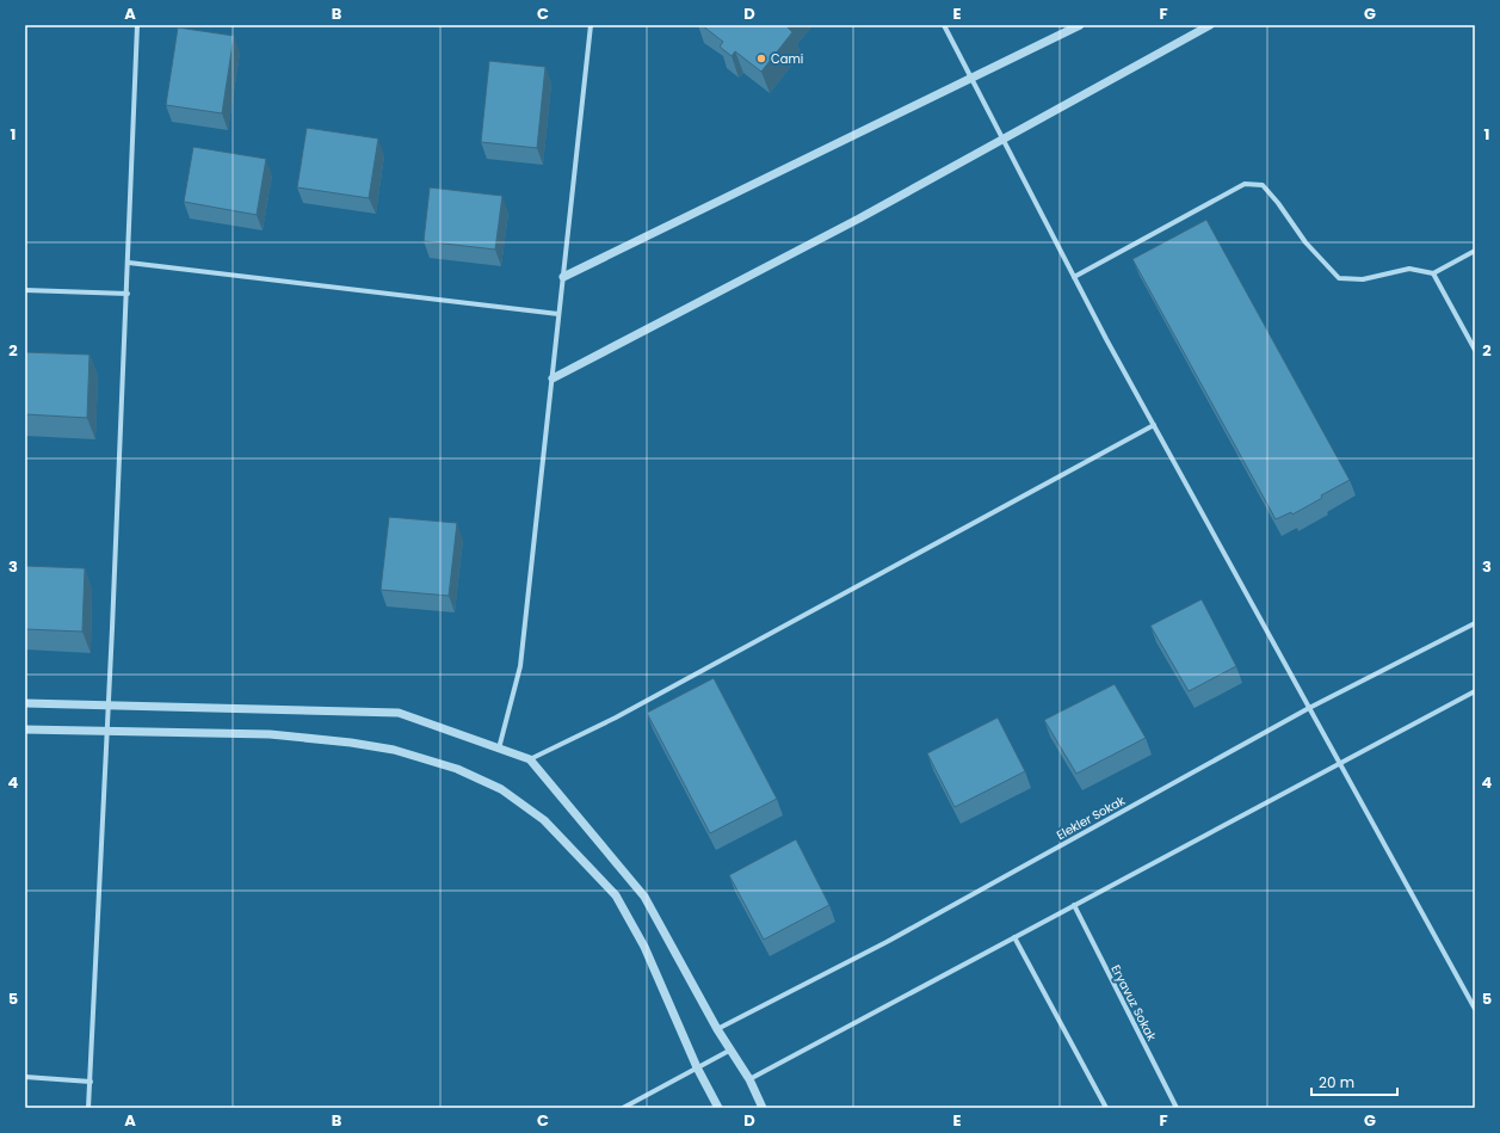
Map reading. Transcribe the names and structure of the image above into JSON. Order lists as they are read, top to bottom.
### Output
{
  "streets": {
    "street": ["Elekler Sokak", "Eryavuz Sokak"]
  },
  "places": ["Cami"],
  "scale_bar": "20 m",
  "grid": {
    "columns": [
      "A",
      "B",
      "C",
      "D",
      "E",
      "F",
      "G"
    ],
    "rows": [
      "1",
      "2",
      "3",
      "4",
      "5"
    ]
  }
}
